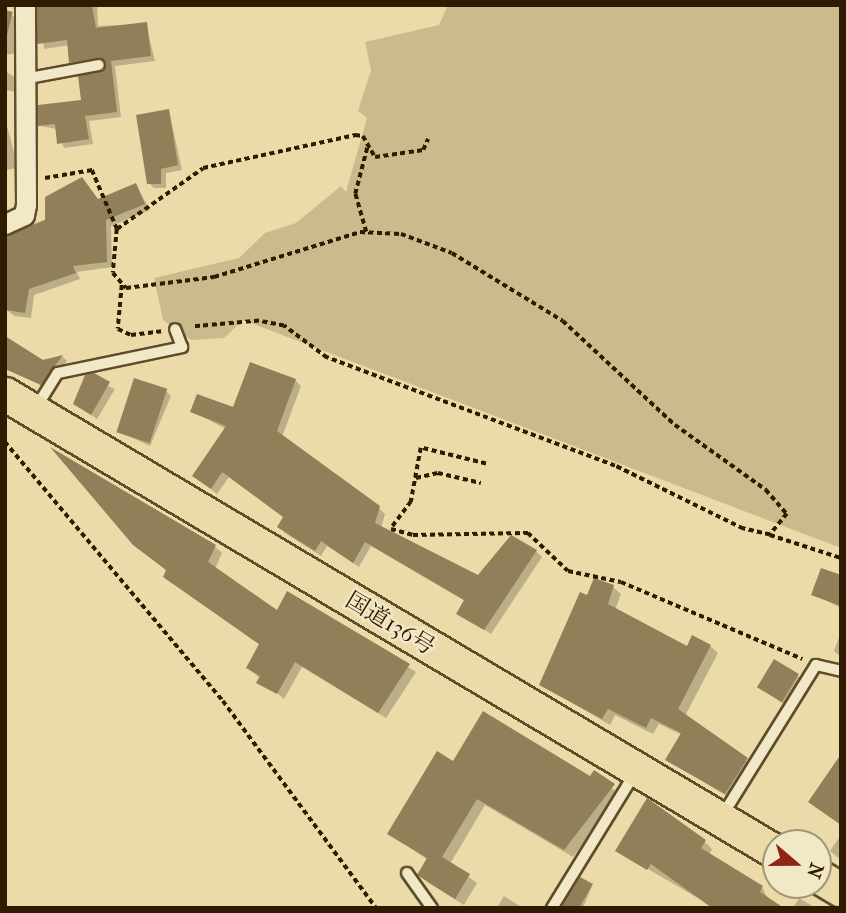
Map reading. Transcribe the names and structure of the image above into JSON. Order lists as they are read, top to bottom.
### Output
{
  "streets": {
    "highway": ["国道136号"]
  },
  "north": "right"
}
